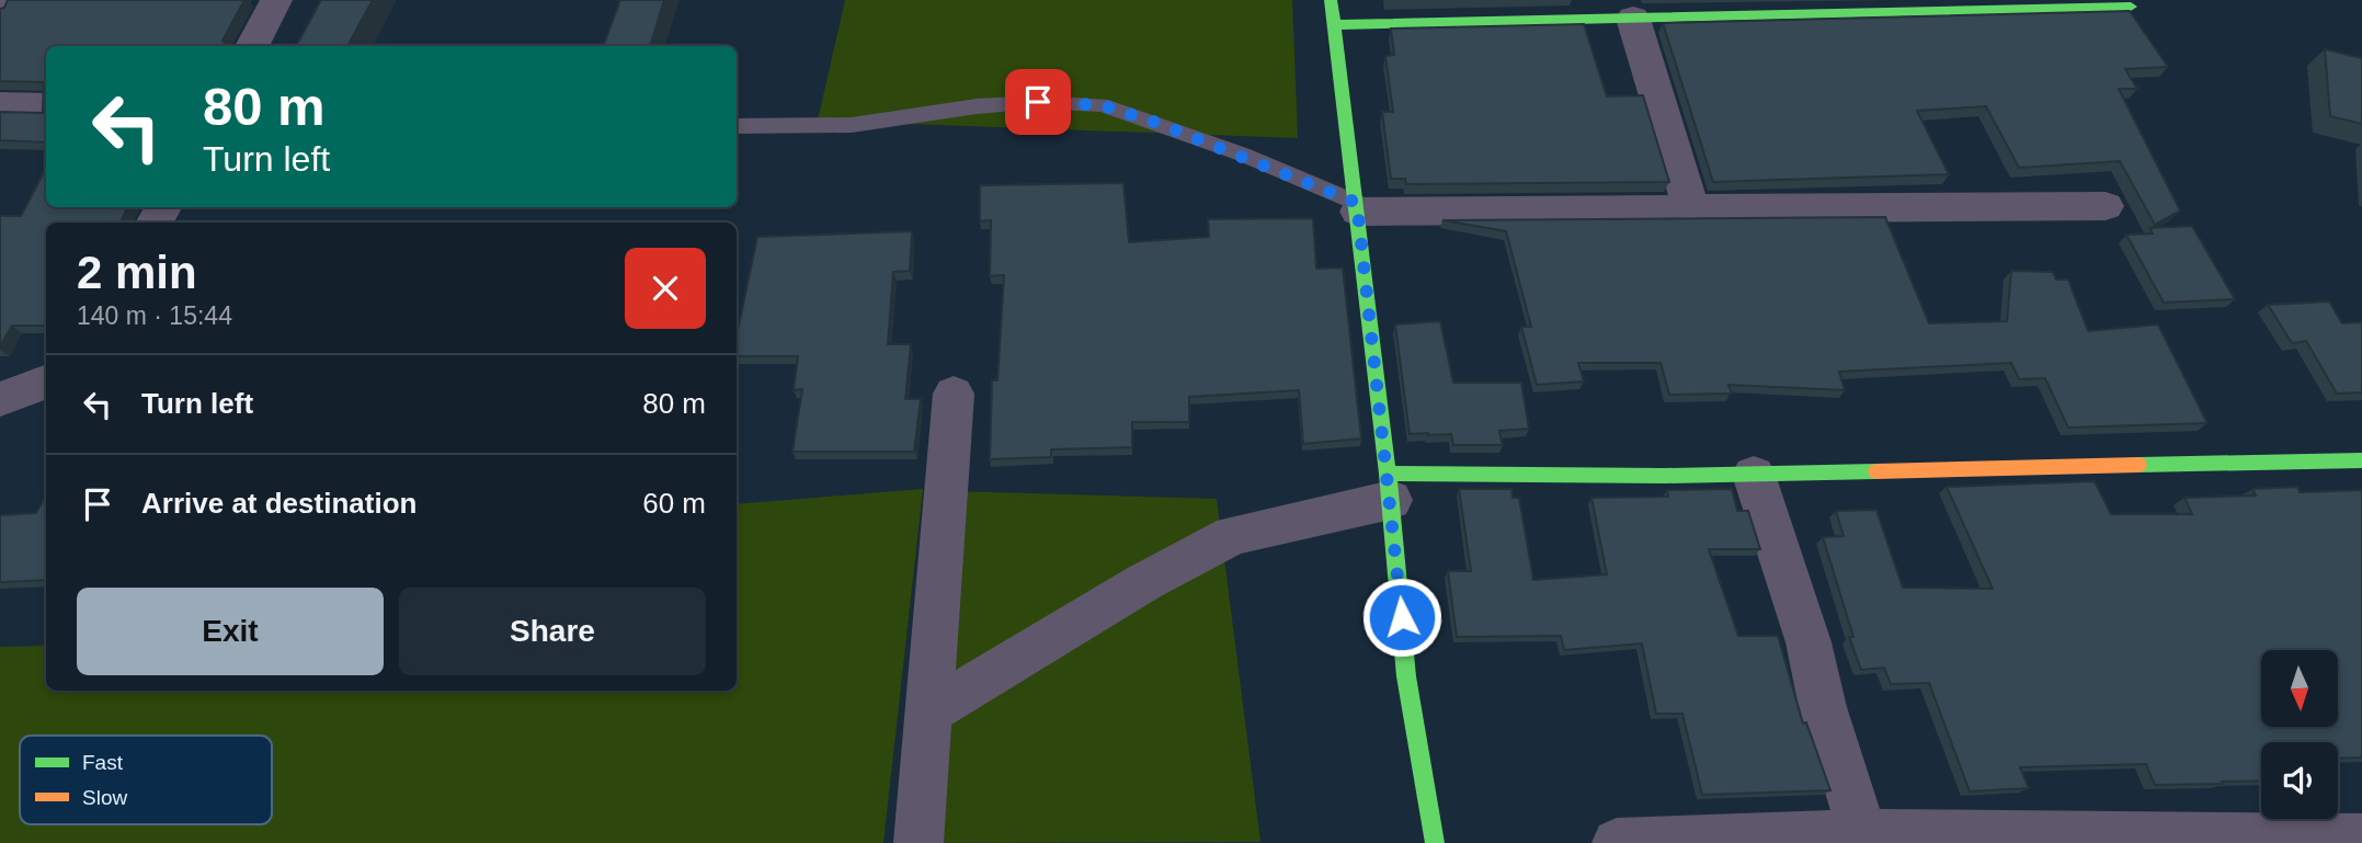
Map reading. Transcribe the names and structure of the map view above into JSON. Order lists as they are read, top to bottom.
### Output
{
  "legend": ["Fast", "Slow"],
  "north": "bottom",
  "page": {
    "turn": ["80 m", "Turn left"],
    "heading": ["2 min", "140 m · 15:44"],
    "list": [
      {
        "name": "Turn left",
        "value": "80 m"
      },
      {
        "name": "Arrive at destination",
        "value": "60 m"
      }
    ],
    "buttons": ["Exit", "Share"]
  }
}
